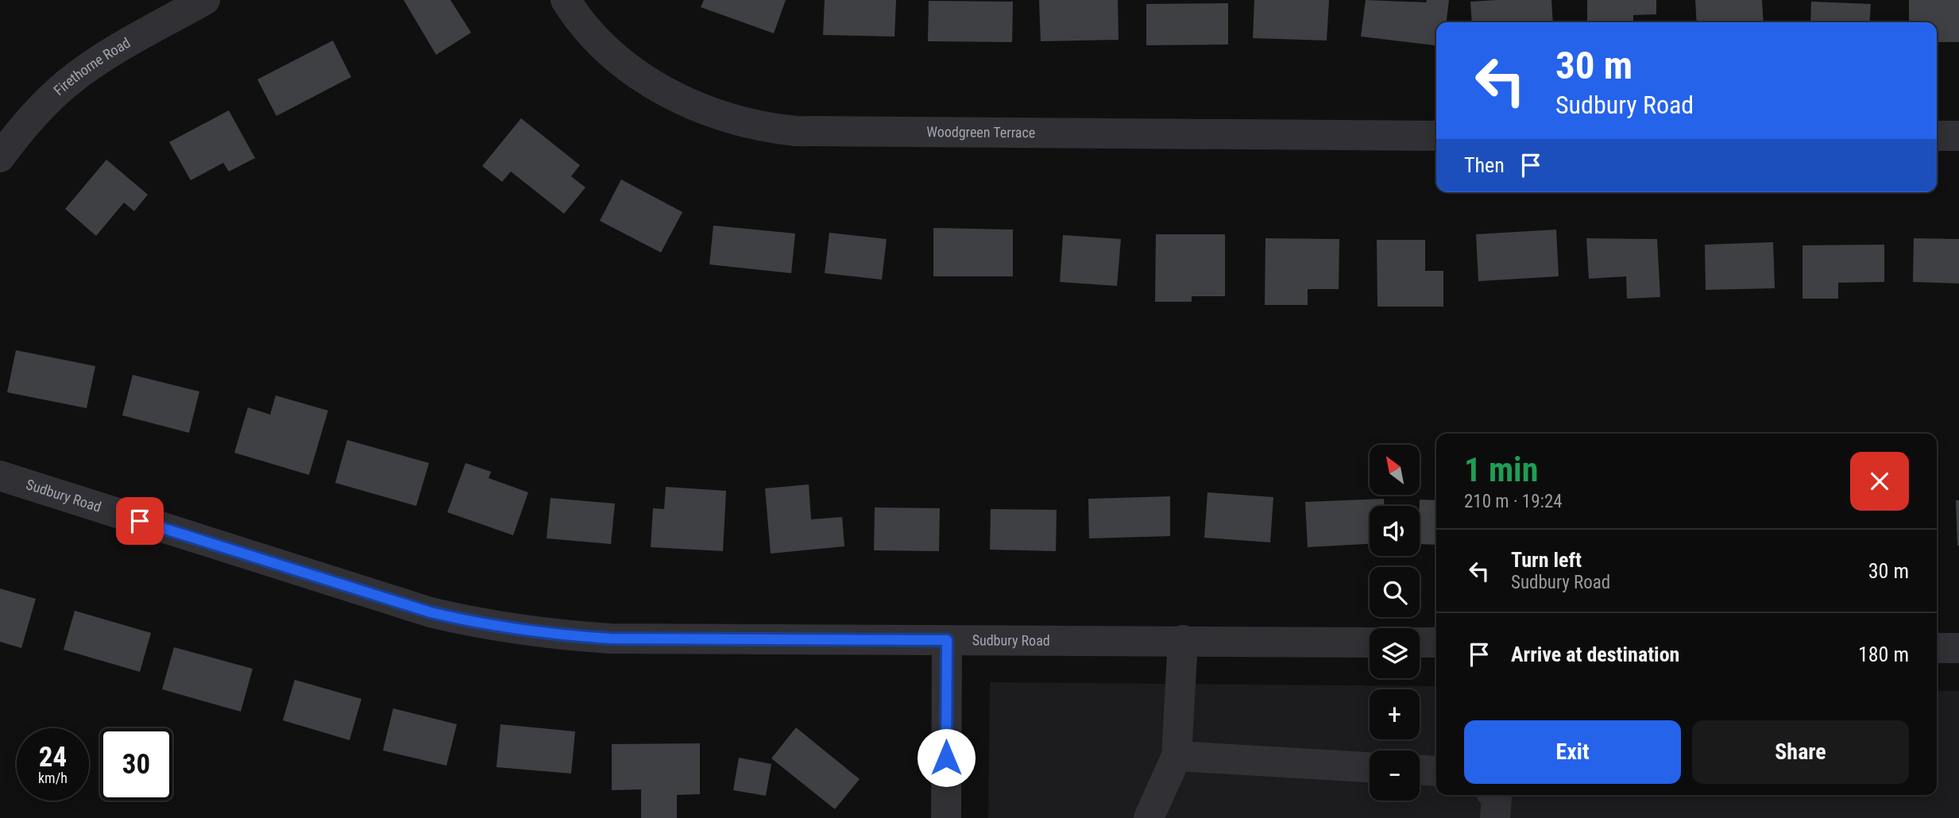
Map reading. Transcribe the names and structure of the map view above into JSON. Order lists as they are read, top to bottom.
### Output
{
  "streets": {
    "street": ["Firethorne Road", "Woodgreen Terrace", "Sudbury Road"]
  },
  "north": "top left",
  "page": {
    "turn": ["30 m", "Sudbury Road"],
    "then": "Then",
    "heading": ["1 min", "210 m · 19:24"],
    "map_buttons": ["+", "−"],
    "list": [
      {
        "name": "Turn left",
        "note": "Sudbury Road",
        "value": "30 m"
      },
      {
        "name": "Arrive at destination",
        "value": "180 m"
      }
    ],
    "buttons": ["Exit", "Share"],
    "speed": "24 km/h",
    "limit": "30"
  }
}
